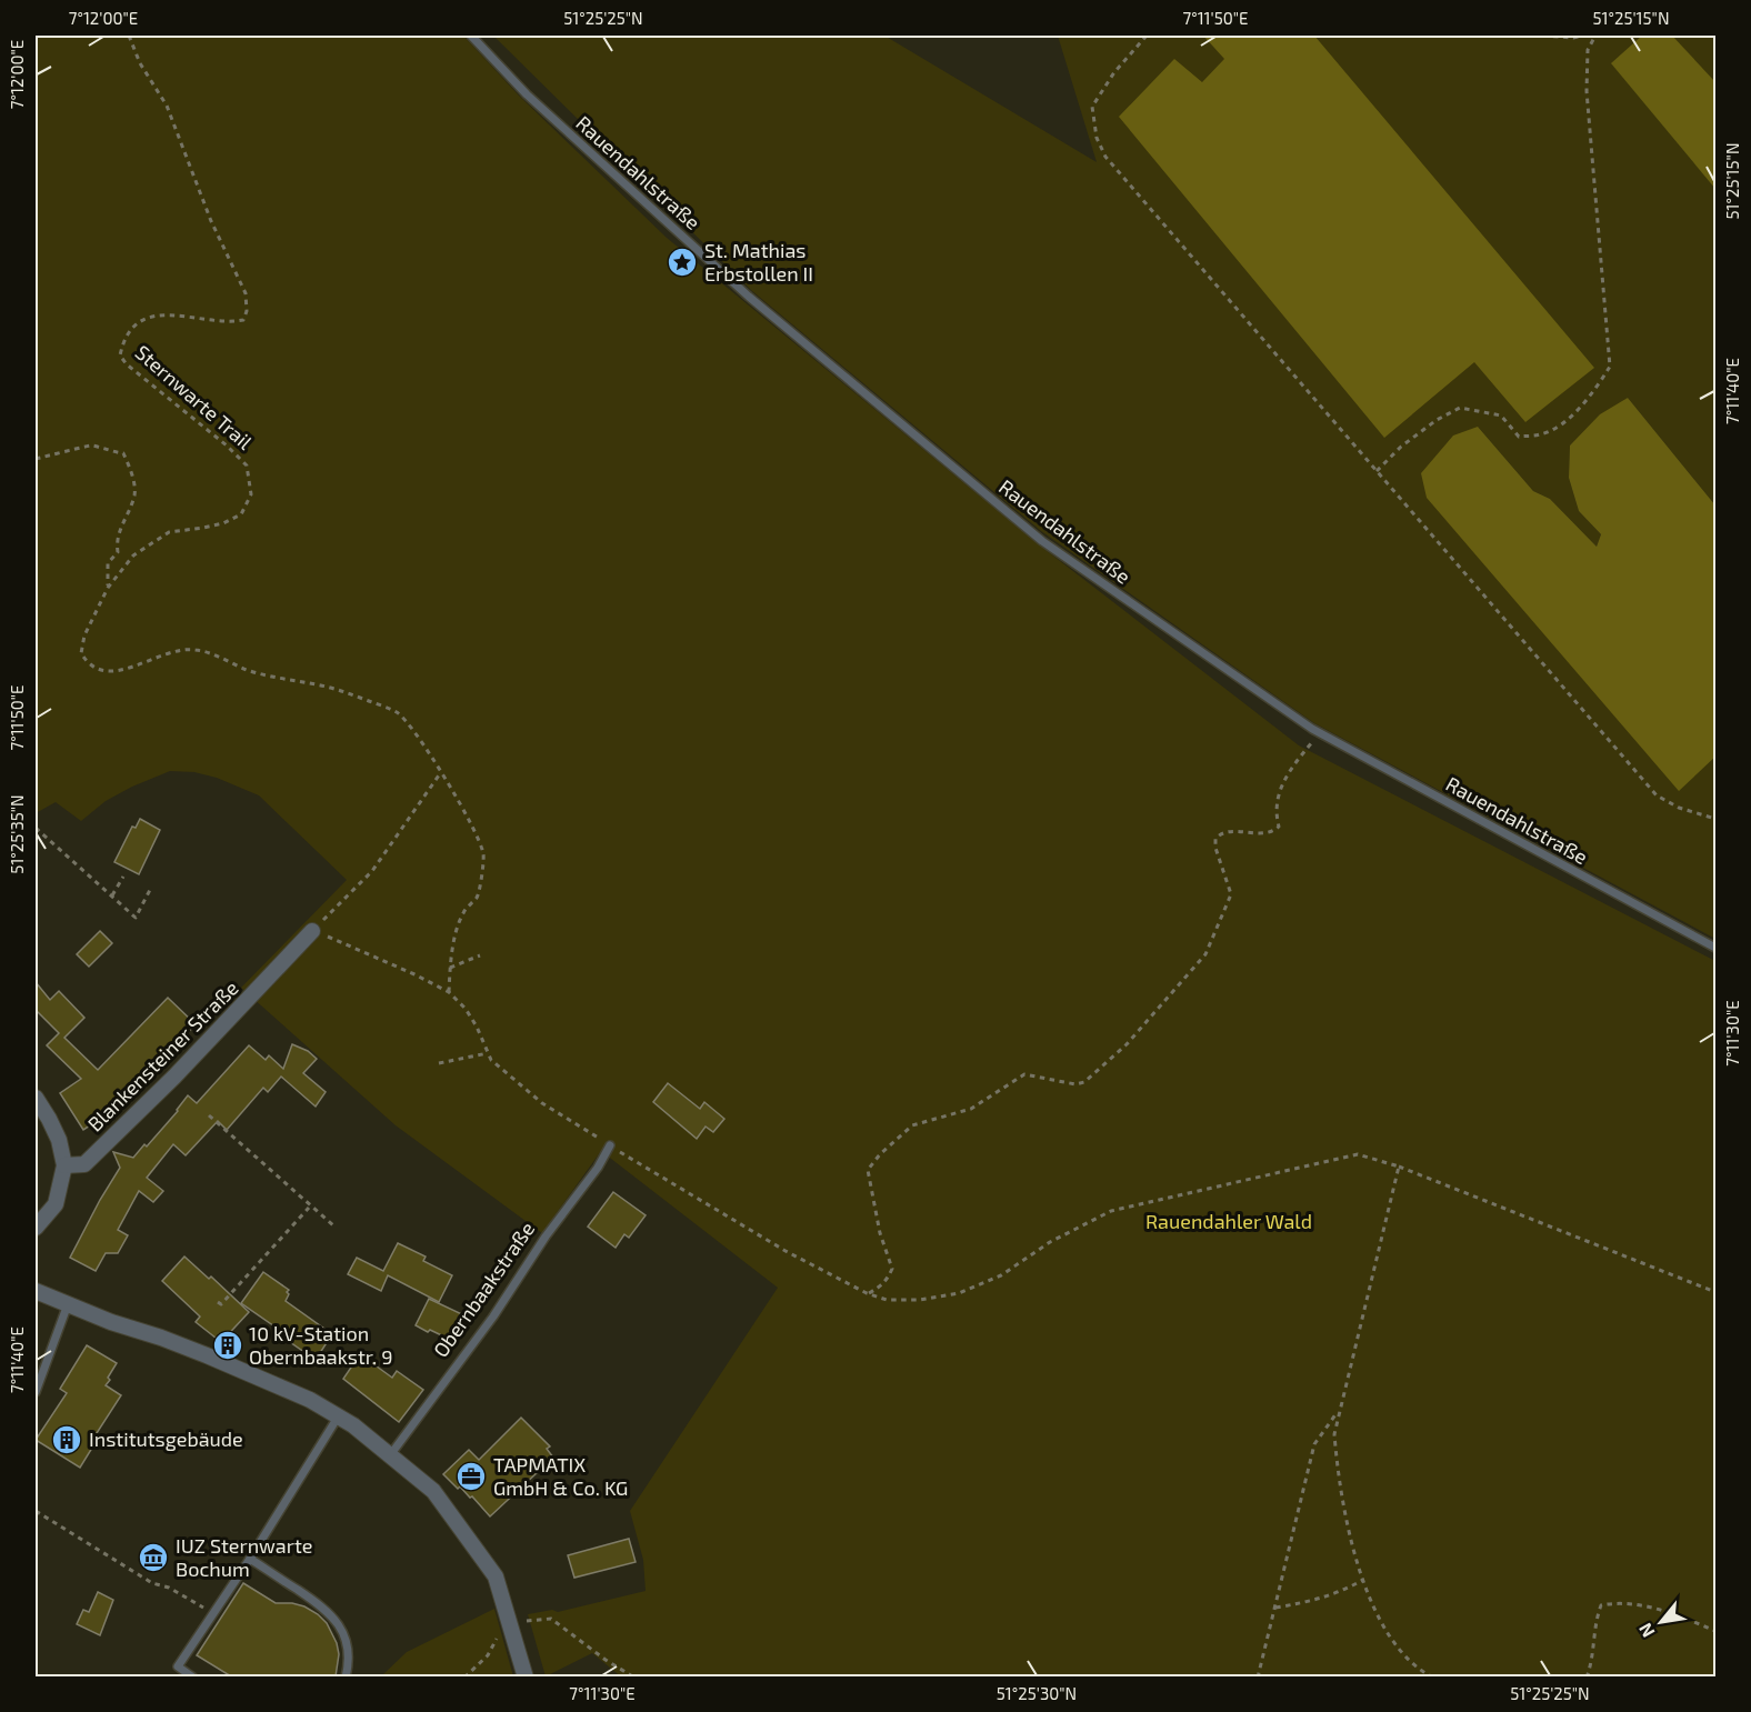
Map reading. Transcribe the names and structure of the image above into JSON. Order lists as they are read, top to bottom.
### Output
{
  "streets": {
    "street": ["Blankensteiner Straße"],
    "lane": ["Rauendahlstraße", "Obernbaakstraße"],
    "path": ["Sternwarte Trail"]
  },
  "parks": ["Rauendahler Wald"],
  "places": {
    "place": ["St. Mathias Erbstollen II"],
    "building": ["10 kV-Station Obernbaakstr. 9", "Institutsgebäude"],
    "office": ["TAPMATIX GmbH & Co. KG"],
    "museum": ["IUZ Sternwarte Bochum"]
  },
  "north": "bottom left",
  "coordinates": [
    "7°12'00\"E",
    "51°25'25\"N",
    "7°11'50\"E",
    "51°25'15\"N",
    "7°11'40\"E",
    "51°25'35\"N",
    "7°11'30\"E",
    "51°25'30\"N"
  ]
}
